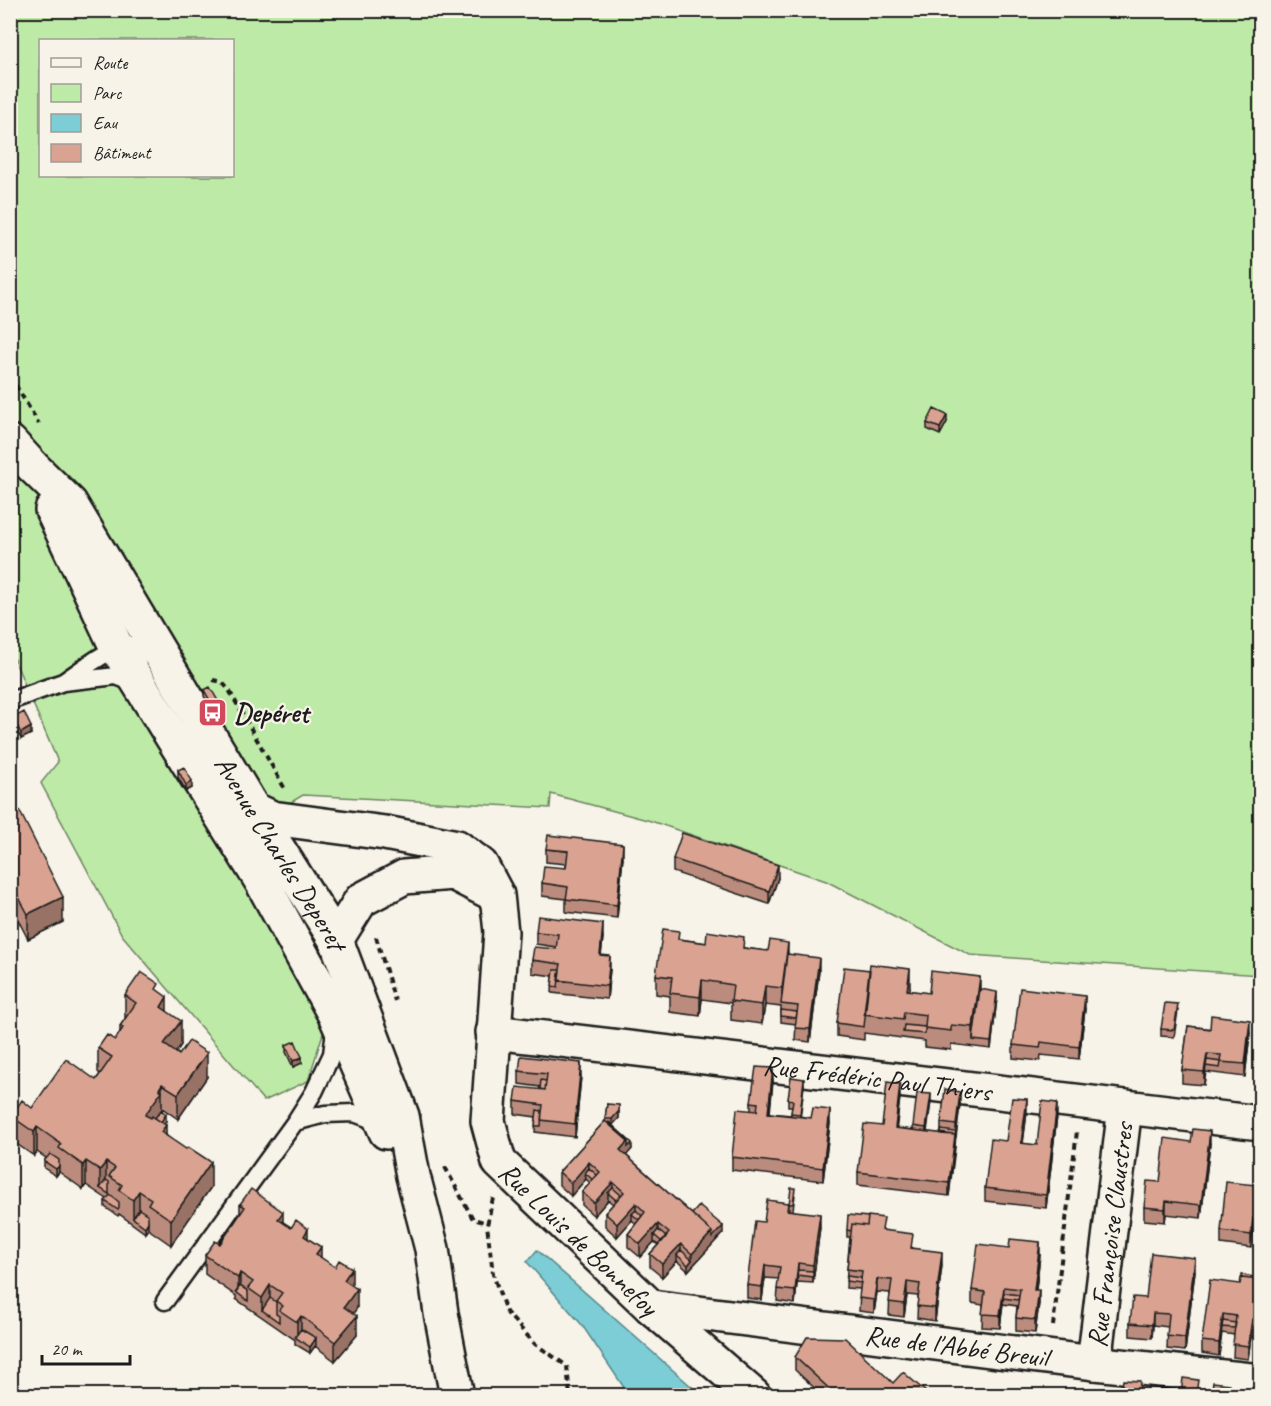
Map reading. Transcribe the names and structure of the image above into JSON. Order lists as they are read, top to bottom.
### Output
{
  "streets": {
    "street": [
      "Avenue Charles Deperet",
      "Rue Frédéric Paul Thiers",
      "Rue Françoise Claustres",
      "Rue Louis de Bonnefoy",
      "Rue de l'Abbé Breuil"
    ]
  },
  "crossings": [
    ["Avenue Charles Deperet", "Rue Louis de Bonnefoy"],
    ["Rue Frédéric Paul Thiers", "Rue Françoise Claustres"],
    ["Rue Frédéric Paul Thiers", "Rue Louis de Bonnefoy"],
    ["Rue Françoise Claustres", "Rue de l'Abbé Breuil"],
    ["Rue Louis de Bonnefoy", "Rue de l'Abbé Breuil"]
  ],
  "places": {
    "bus stop": ["Depéret"]
  },
  "legend": [
    "Route",
    "Parc",
    "Eau",
    "Bâtiment"
  ],
  "scale_bar": "20 m"
}
